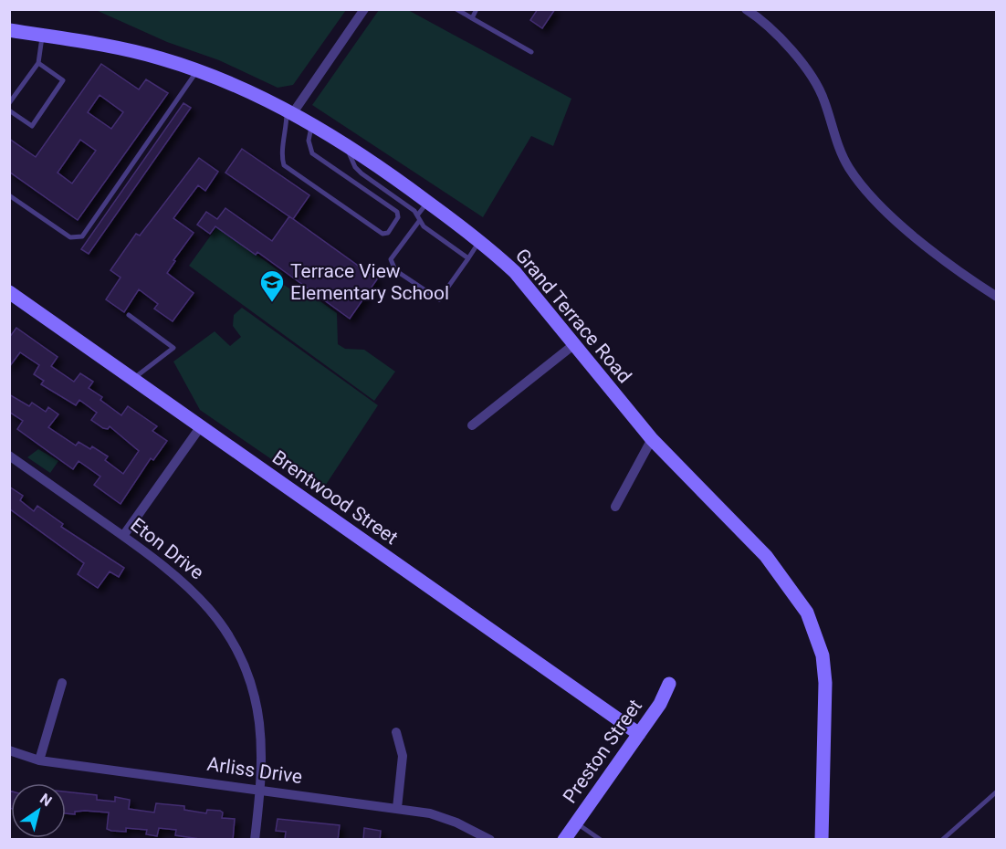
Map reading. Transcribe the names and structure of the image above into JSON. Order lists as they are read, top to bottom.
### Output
{
  "streets": {
    "street": [
      "Grand Terrace Road",
      "Brentwood Street",
      "Eton Drive",
      "Preston Street",
      "Arliss Drive"
    ]
  },
  "crossings": [
    ["Brentwood Street", "Preston Street"],
    ["Eton Drive", "Arliss Drive"]
  ],
  "places": {
    "school or university": ["Terrace View Elementary School"]
  },
  "north": "top right"
}
